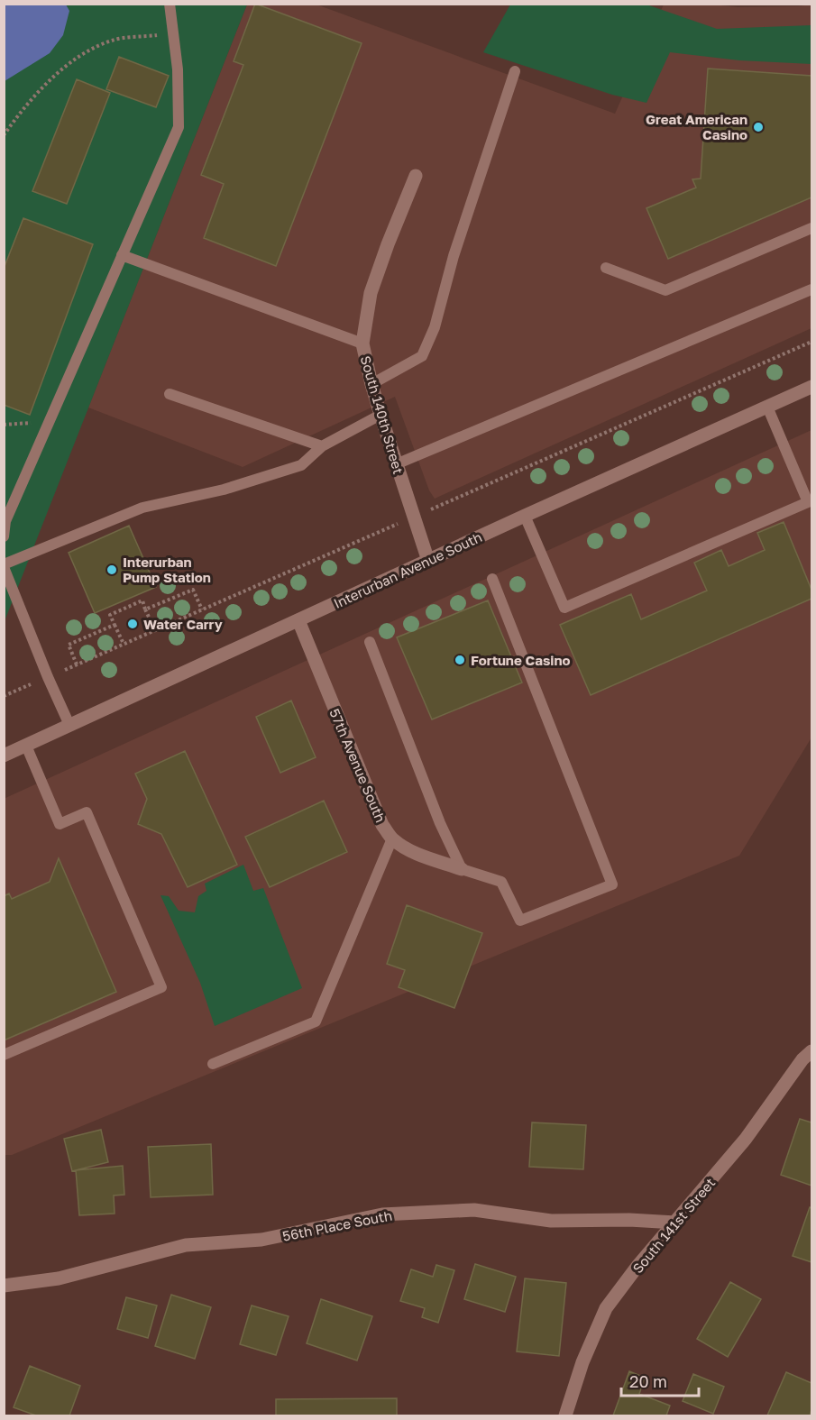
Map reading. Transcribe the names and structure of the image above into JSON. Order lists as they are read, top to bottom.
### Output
{
  "streets": {
    "street": [
      "South 140th Street",
      "Interurban Avenue South",
      "57th Avenue South",
      "56th Place South",
      "South 141st Street"
    ]
  },
  "crossings": [
    ["South 140th Street", "Interurban Avenue South"],
    ["Interurban Avenue South", "57th Avenue South"],
    ["56th Place South", "South 141st Street"]
  ],
  "places": [
    "Great American Casino",
    "Interurban Pump Station",
    "Water Carry",
    "Fortune Casino"
  ],
  "scale_bar": "20 m"
}
